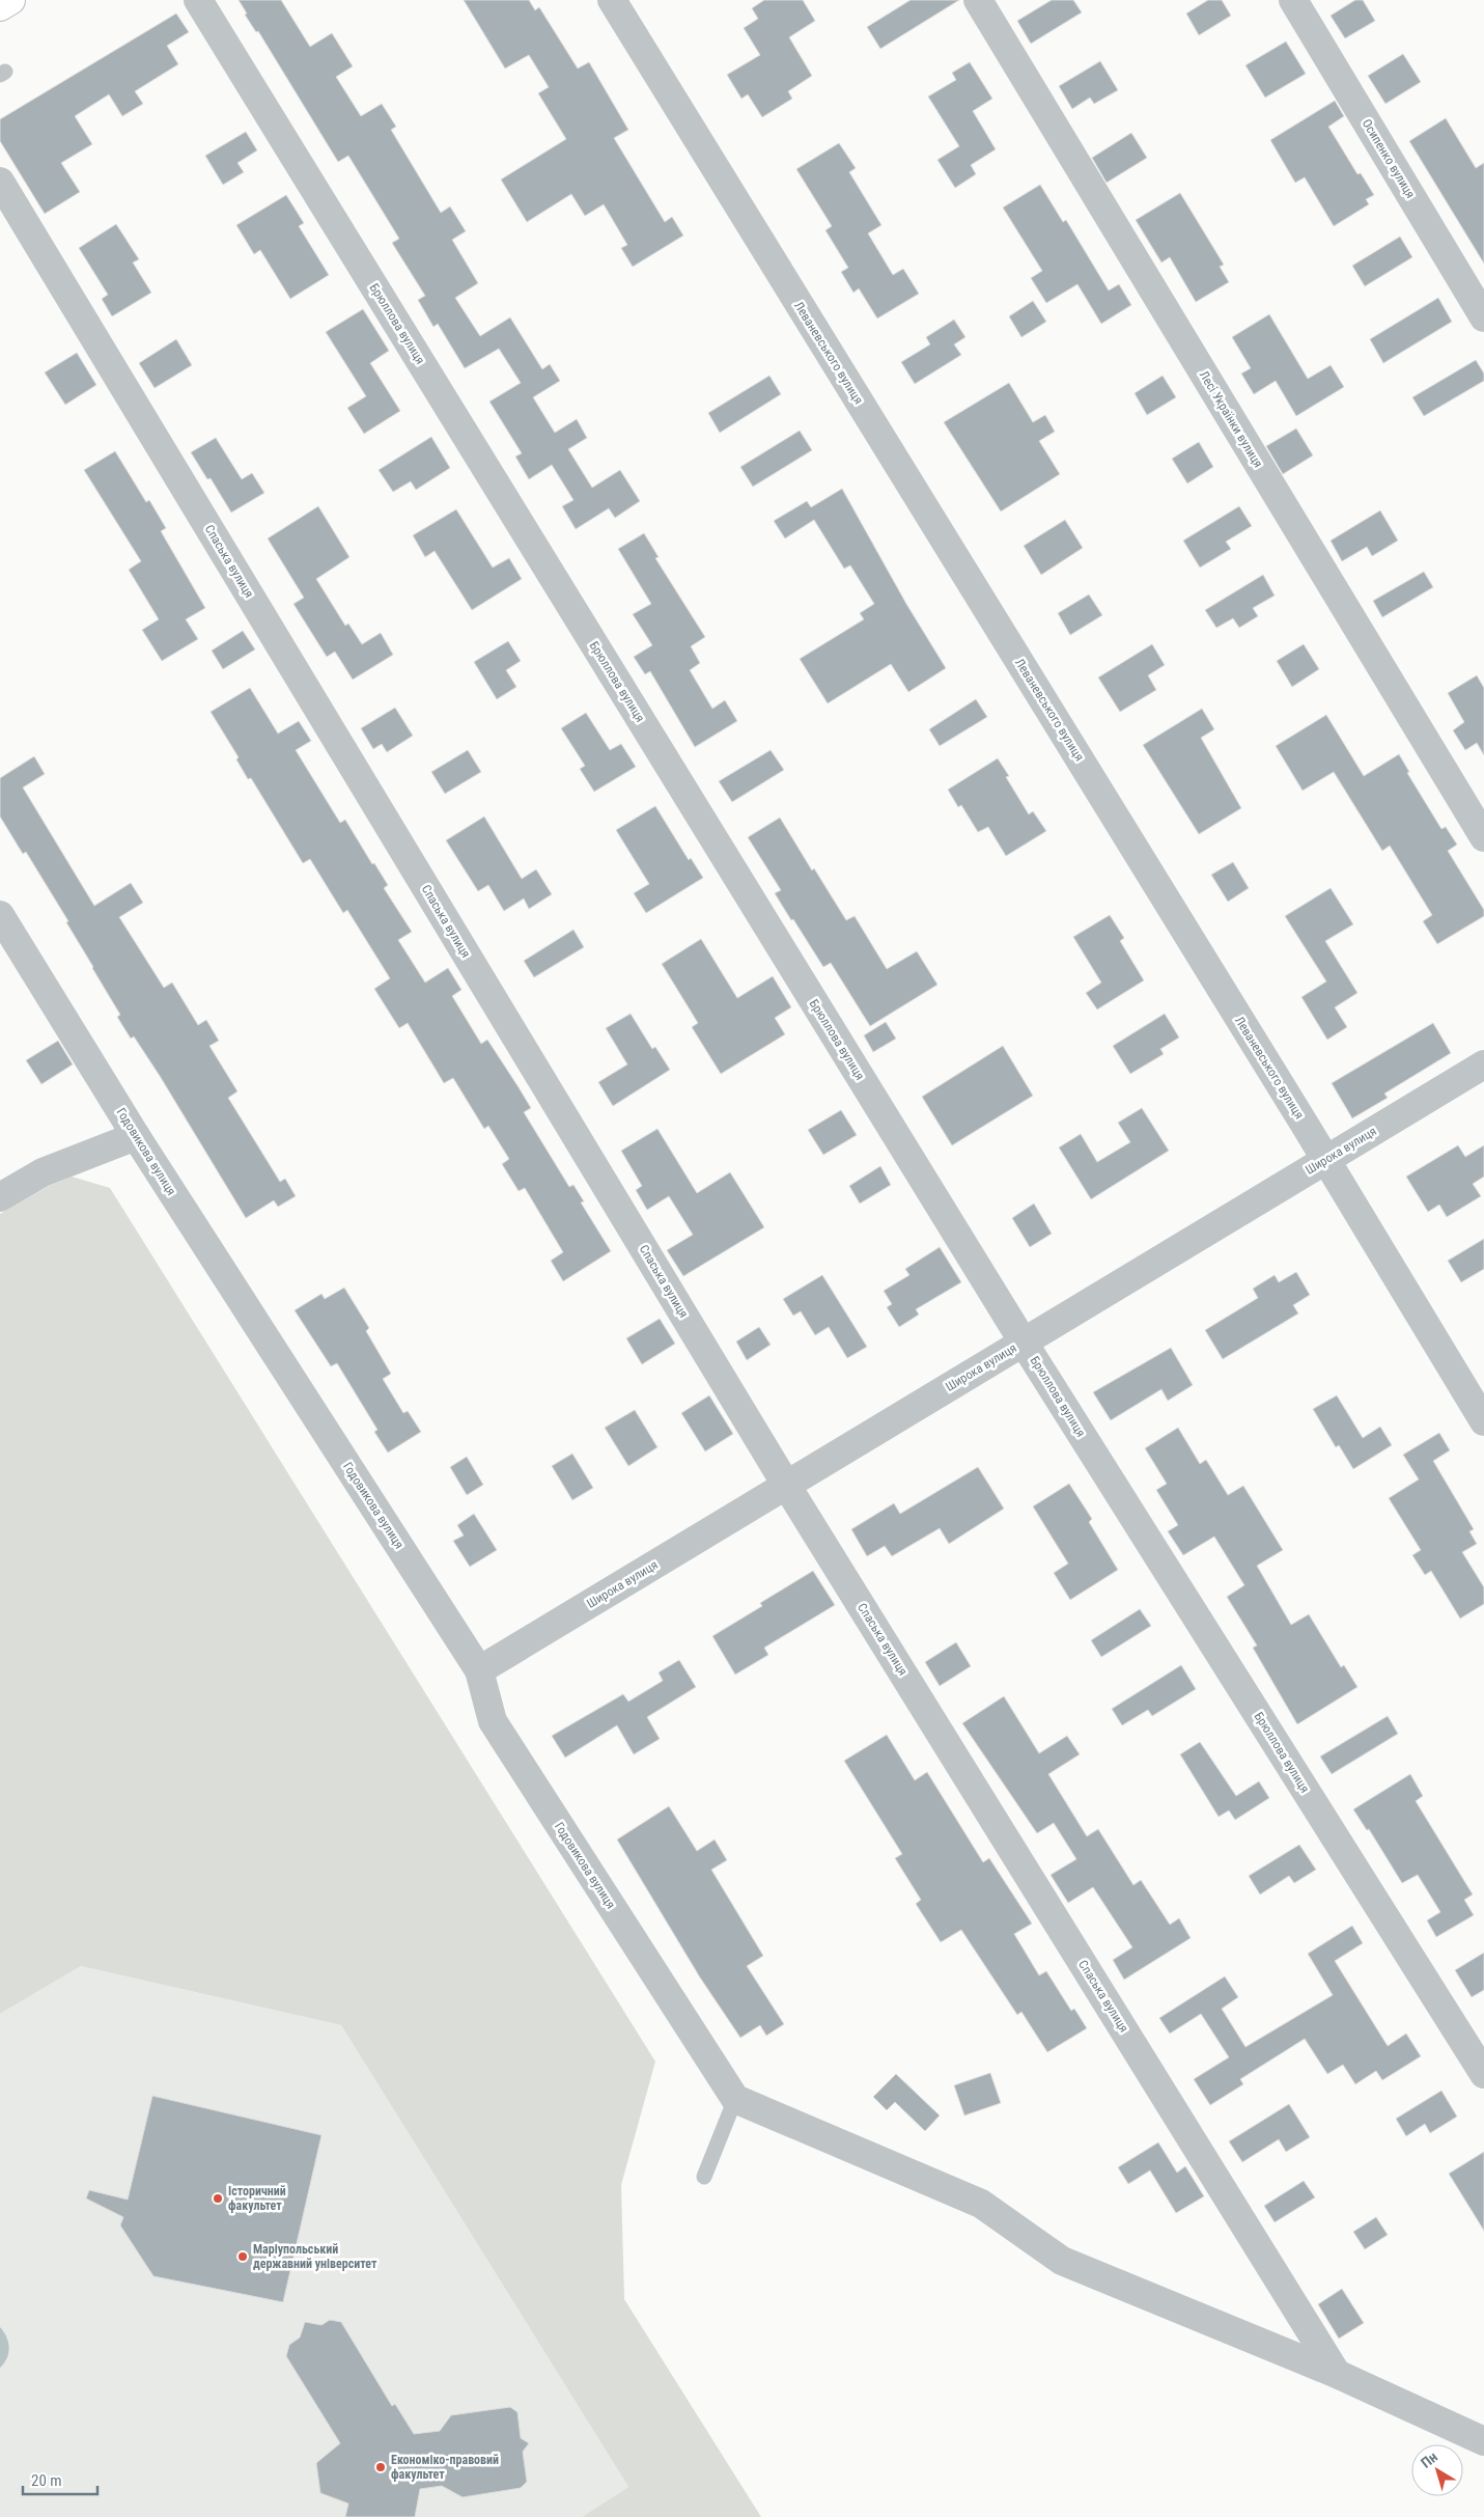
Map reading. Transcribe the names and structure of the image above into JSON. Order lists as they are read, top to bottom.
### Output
{
  "streets": {
    "street": [
      "Осипенко вулиця",
      "Брюллова вулиця",
      "Леваневського вулиця",
      "Лесі Українки вулиця",
      "Спаська вулиця",
      "Широка вулиця",
      "Годовикова вулиця"
    ]
  },
  "crossings": [
    ["Брюллова вулиця", "Широка вулиця"],
    ["Леваневського вулиця", "Широка вулиця"],
    ["Спаська вулиця", "Широка вулиця"],
    ["Широка вулиця", "Годовикова вулиця"]
  ],
  "places": ["Історичний факультет", "Маріупольський державний університет", "Економіко-правовий факультет"],
  "scale_bar": "20 m",
  "north": "top left"
}
